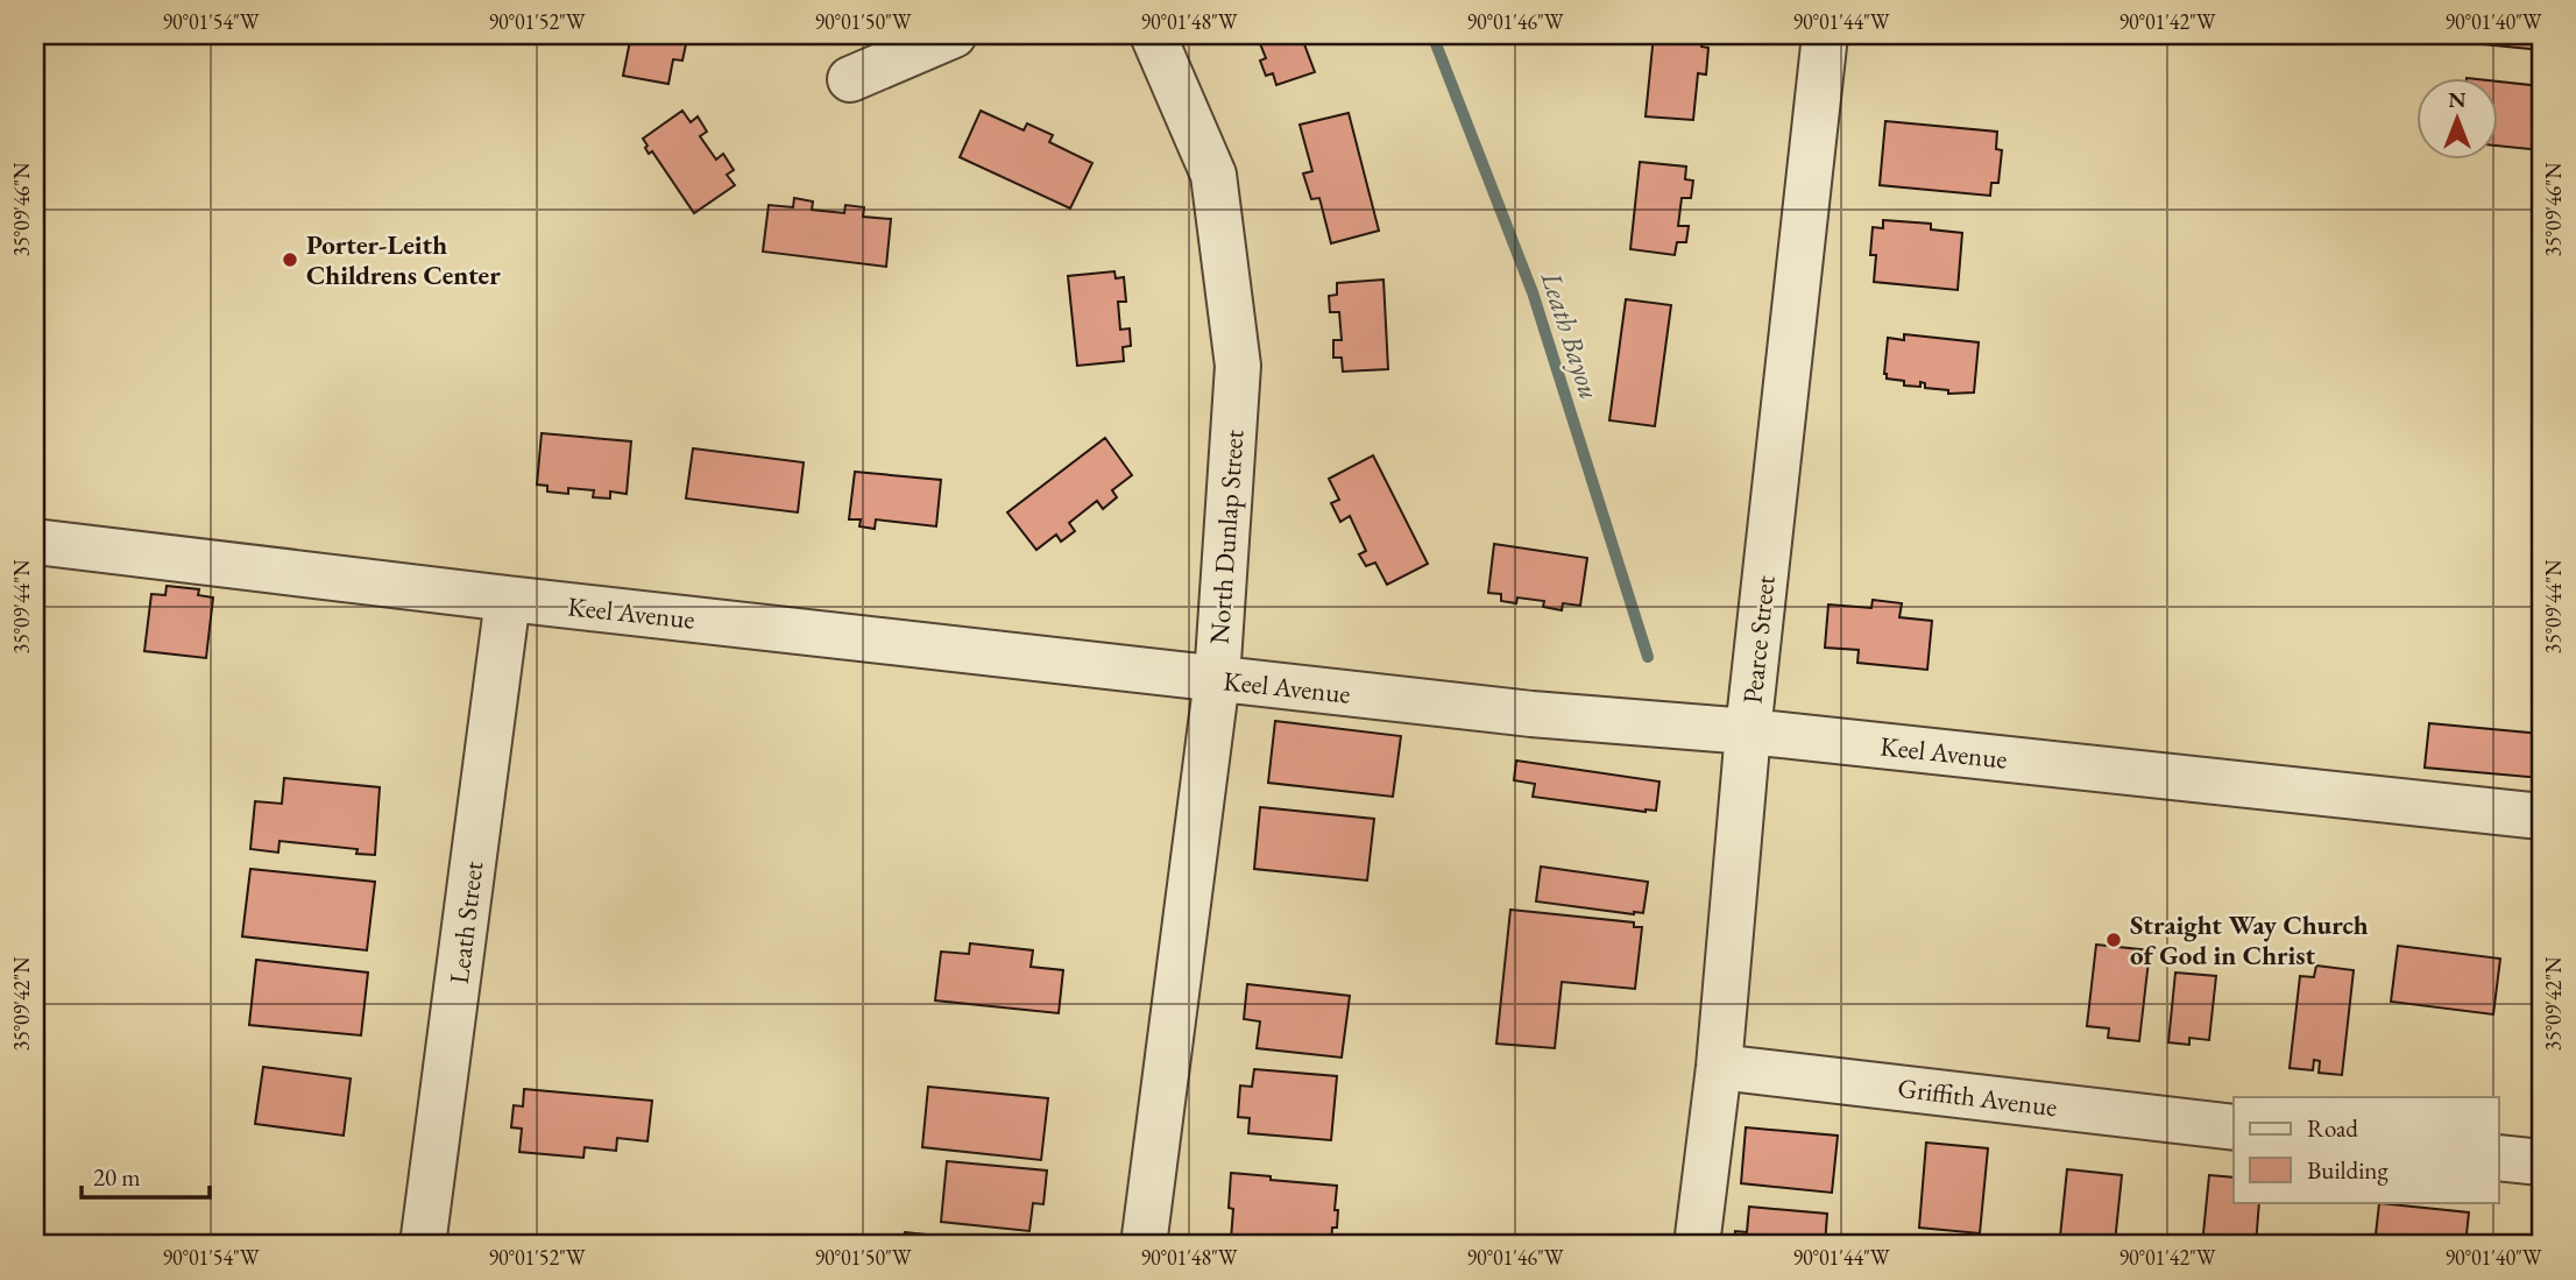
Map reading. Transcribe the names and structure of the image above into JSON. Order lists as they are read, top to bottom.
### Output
{
  "streets": {
    "street": [
      "North Dunlap Street",
      "Keel Avenue",
      "Pearce Street",
      "Leath Street",
      "Griffith Avenue"
    ]
  },
  "crossings": [
    ["North Dunlap Street", "Keel Avenue"],
    ["Keel Avenue", "Pearce Street"],
    ["Keel Avenue", "Leath Street"],
    ["Pearce Street", "Griffith Avenue"]
  ],
  "water": ["Leath Bayou"],
  "places": ["Porter-Leith Childrens Center", "Straight Way Church of God in Christ"],
  "legend": ["Road", "Building"],
  "scale_bar": "20 m",
  "north": "top",
  "coordinates": [
    "90°01'54\"W",
    "90°01'52\"W",
    "90°01'50\"W",
    "90°01'48\"W",
    "90°01'46\"W",
    "90°01'44\"W",
    "90°01'42\"W",
    "90°01'40\"W",
    "35°09'46\"N",
    "35°09'44\"N",
    "35°09'42\"N"
  ]
}
